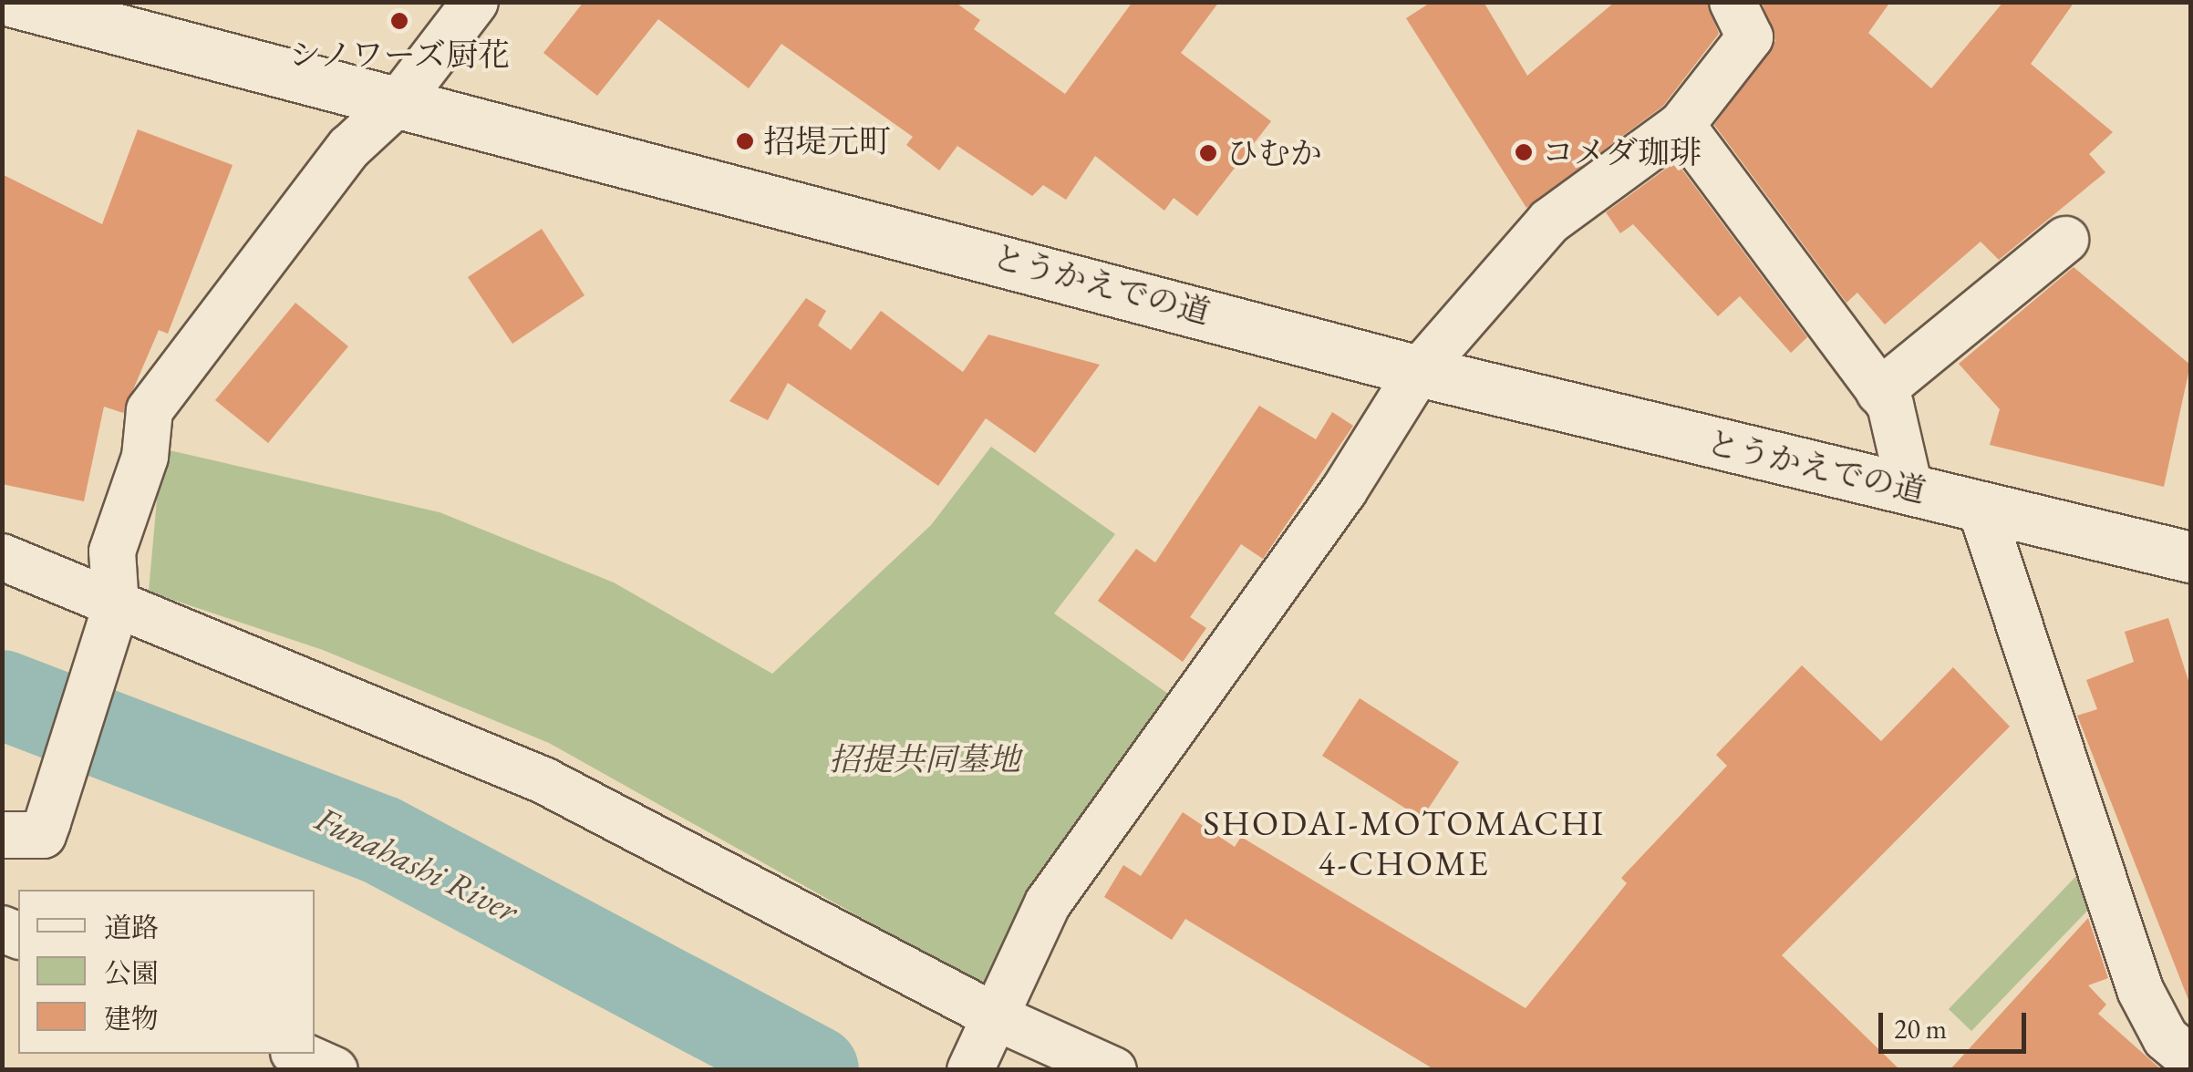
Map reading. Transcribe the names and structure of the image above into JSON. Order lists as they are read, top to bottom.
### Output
{
  "streets": {
    "street": ["とうかえでの道"]
  },
  "districts": ["SHODAI-MOTOMACHI 4-CHOME"],
  "water": ["Funahashi River"],
  "parks": ["招提共同墓地"],
  "places": [
    "シノワーズ厨花",
    "招堤元町",
    "コメダ珈琲",
    "ひむか"
  ],
  "legend": ["道路", "公園", "建物"],
  "scale_bar": "20 m"
}
